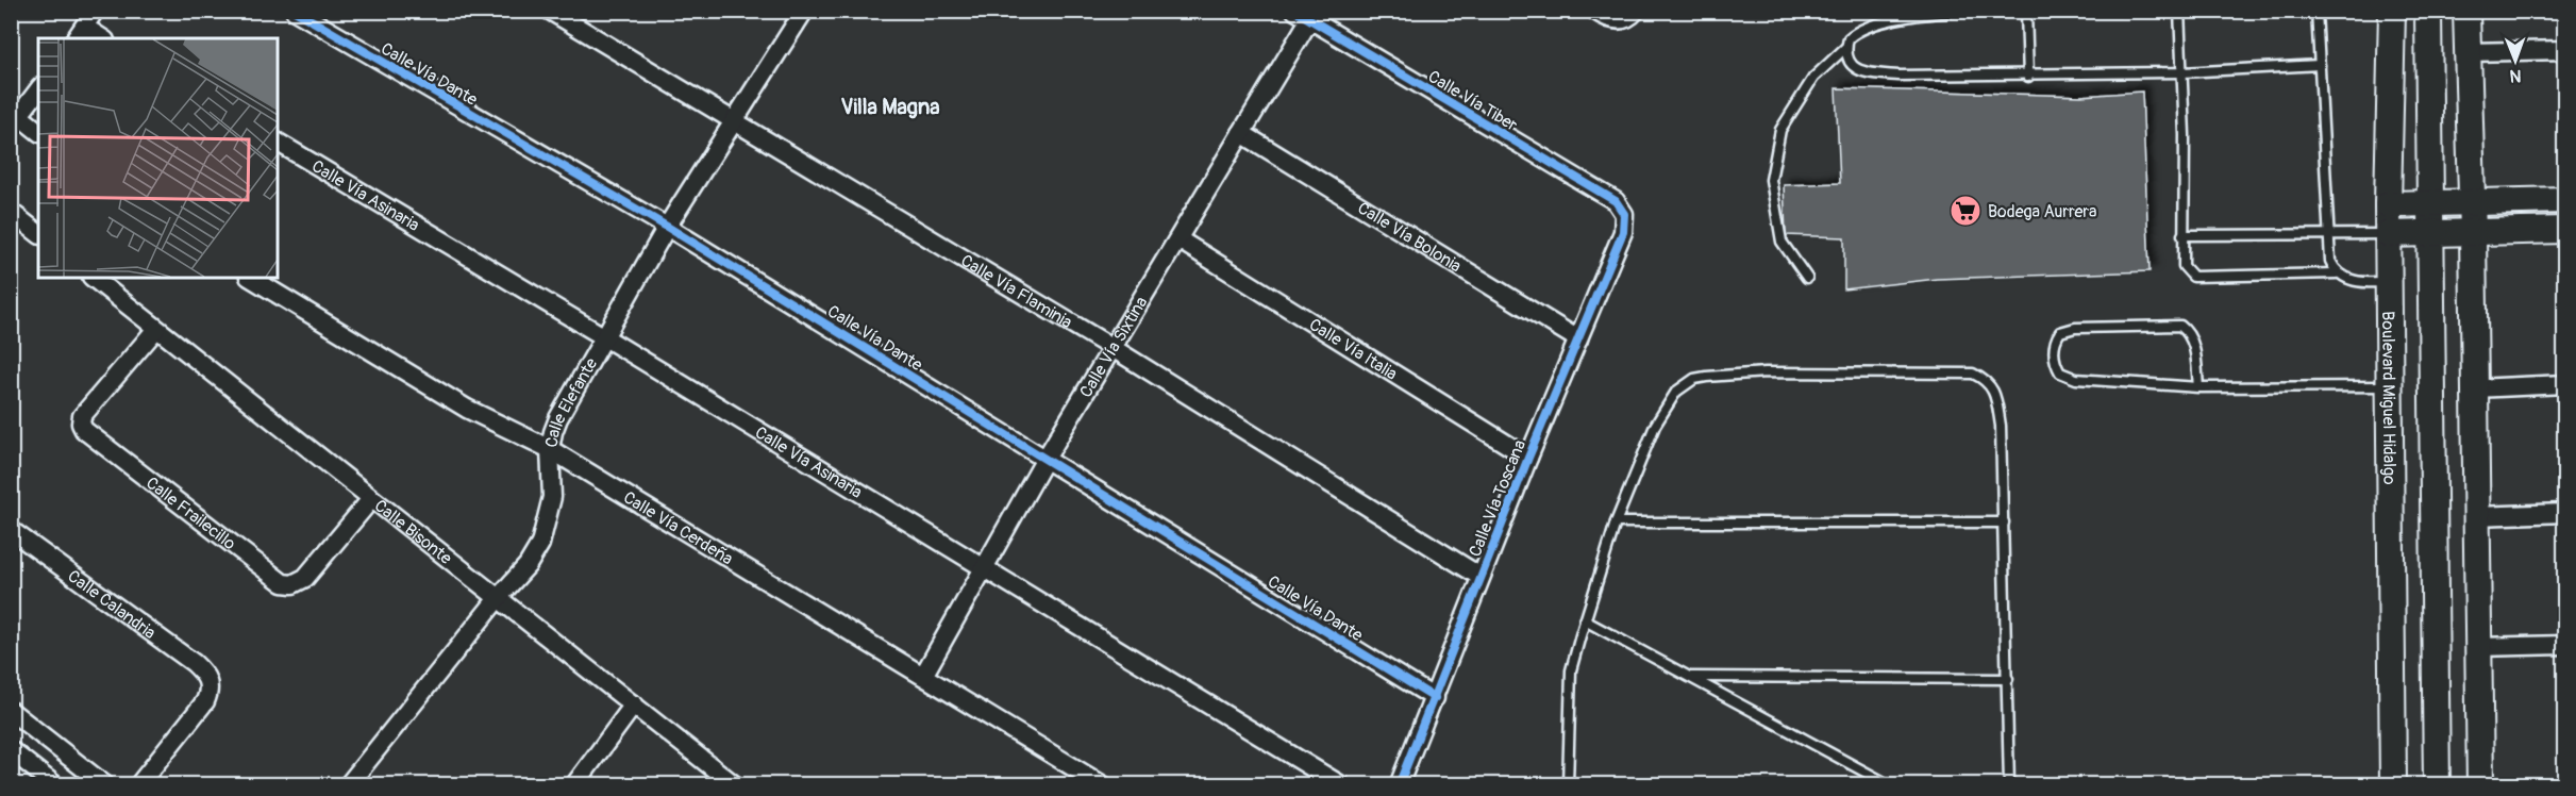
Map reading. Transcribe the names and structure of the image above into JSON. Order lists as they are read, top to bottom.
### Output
{
  "streets": {
    "main road": ["Boulevard Miguel Hidalgo"],
    "street": [
      "Calle Vía Dante",
      "Calle Vía Tiber",
      "Calle Vía Asinaria",
      "Calle Vía Bolonia",
      "Calle Vía Flaminia",
      "Calle Vía Sixtina",
      "Calle Vía Italia",
      "Calle Elefante",
      "Calle Vía Toscana",
      "Calle Frailecillo",
      "Calle Vía Cerdeña",
      "Calle Bisonte",
      "Calle Calandria"
    ]
  },
  "crossings": [
    ["Calle Vía Dante", "Calle Vía Sixtina"],
    ["Calle Vía Dante", "Calle Elefante"],
    ["Calle Vía Dante", "Calle Vía Toscana"],
    ["Calle Vía Tiber", "Calle Vía Sixtina"],
    ["Calle Vía Tiber", "Calle Vía Toscana"],
    ["Calle Vía Asinaria", "Calle Vía Sixtina"],
    ["Calle Vía Asinaria", "Calle Elefante"],
    ["Calle Vía Bolonia", "Calle Vía Sixtina"],
    ["Calle Vía Bolonia", "Calle Vía Toscana"],
    ["Calle Vía Flaminia", "Calle Vía Sixtina"],
    ["Calle Vía Flaminia", "Calle Elefante"],
    ["Calle Vía Flaminia", "Calle Vía Toscana"],
    ["Calle Vía Sixtina", "Calle Vía Italia"],
    ["Calle Vía Sixtina", "Calle Vía Cerdeña"],
    ["Calle Vía Italia", "Calle Vía Toscana"],
    ["Calle Elefante", "Calle Vía Cerdeña"],
    ["Calle Elefante", "Calle Bisonte"],
    ["Calle Frailecillo", "Calle Bisonte"]
  ],
  "districts": ["Villa Magna"],
  "places": {
    "supermarket": ["Bodega Aurrera"]
  },
  "north": "bottom"
}
